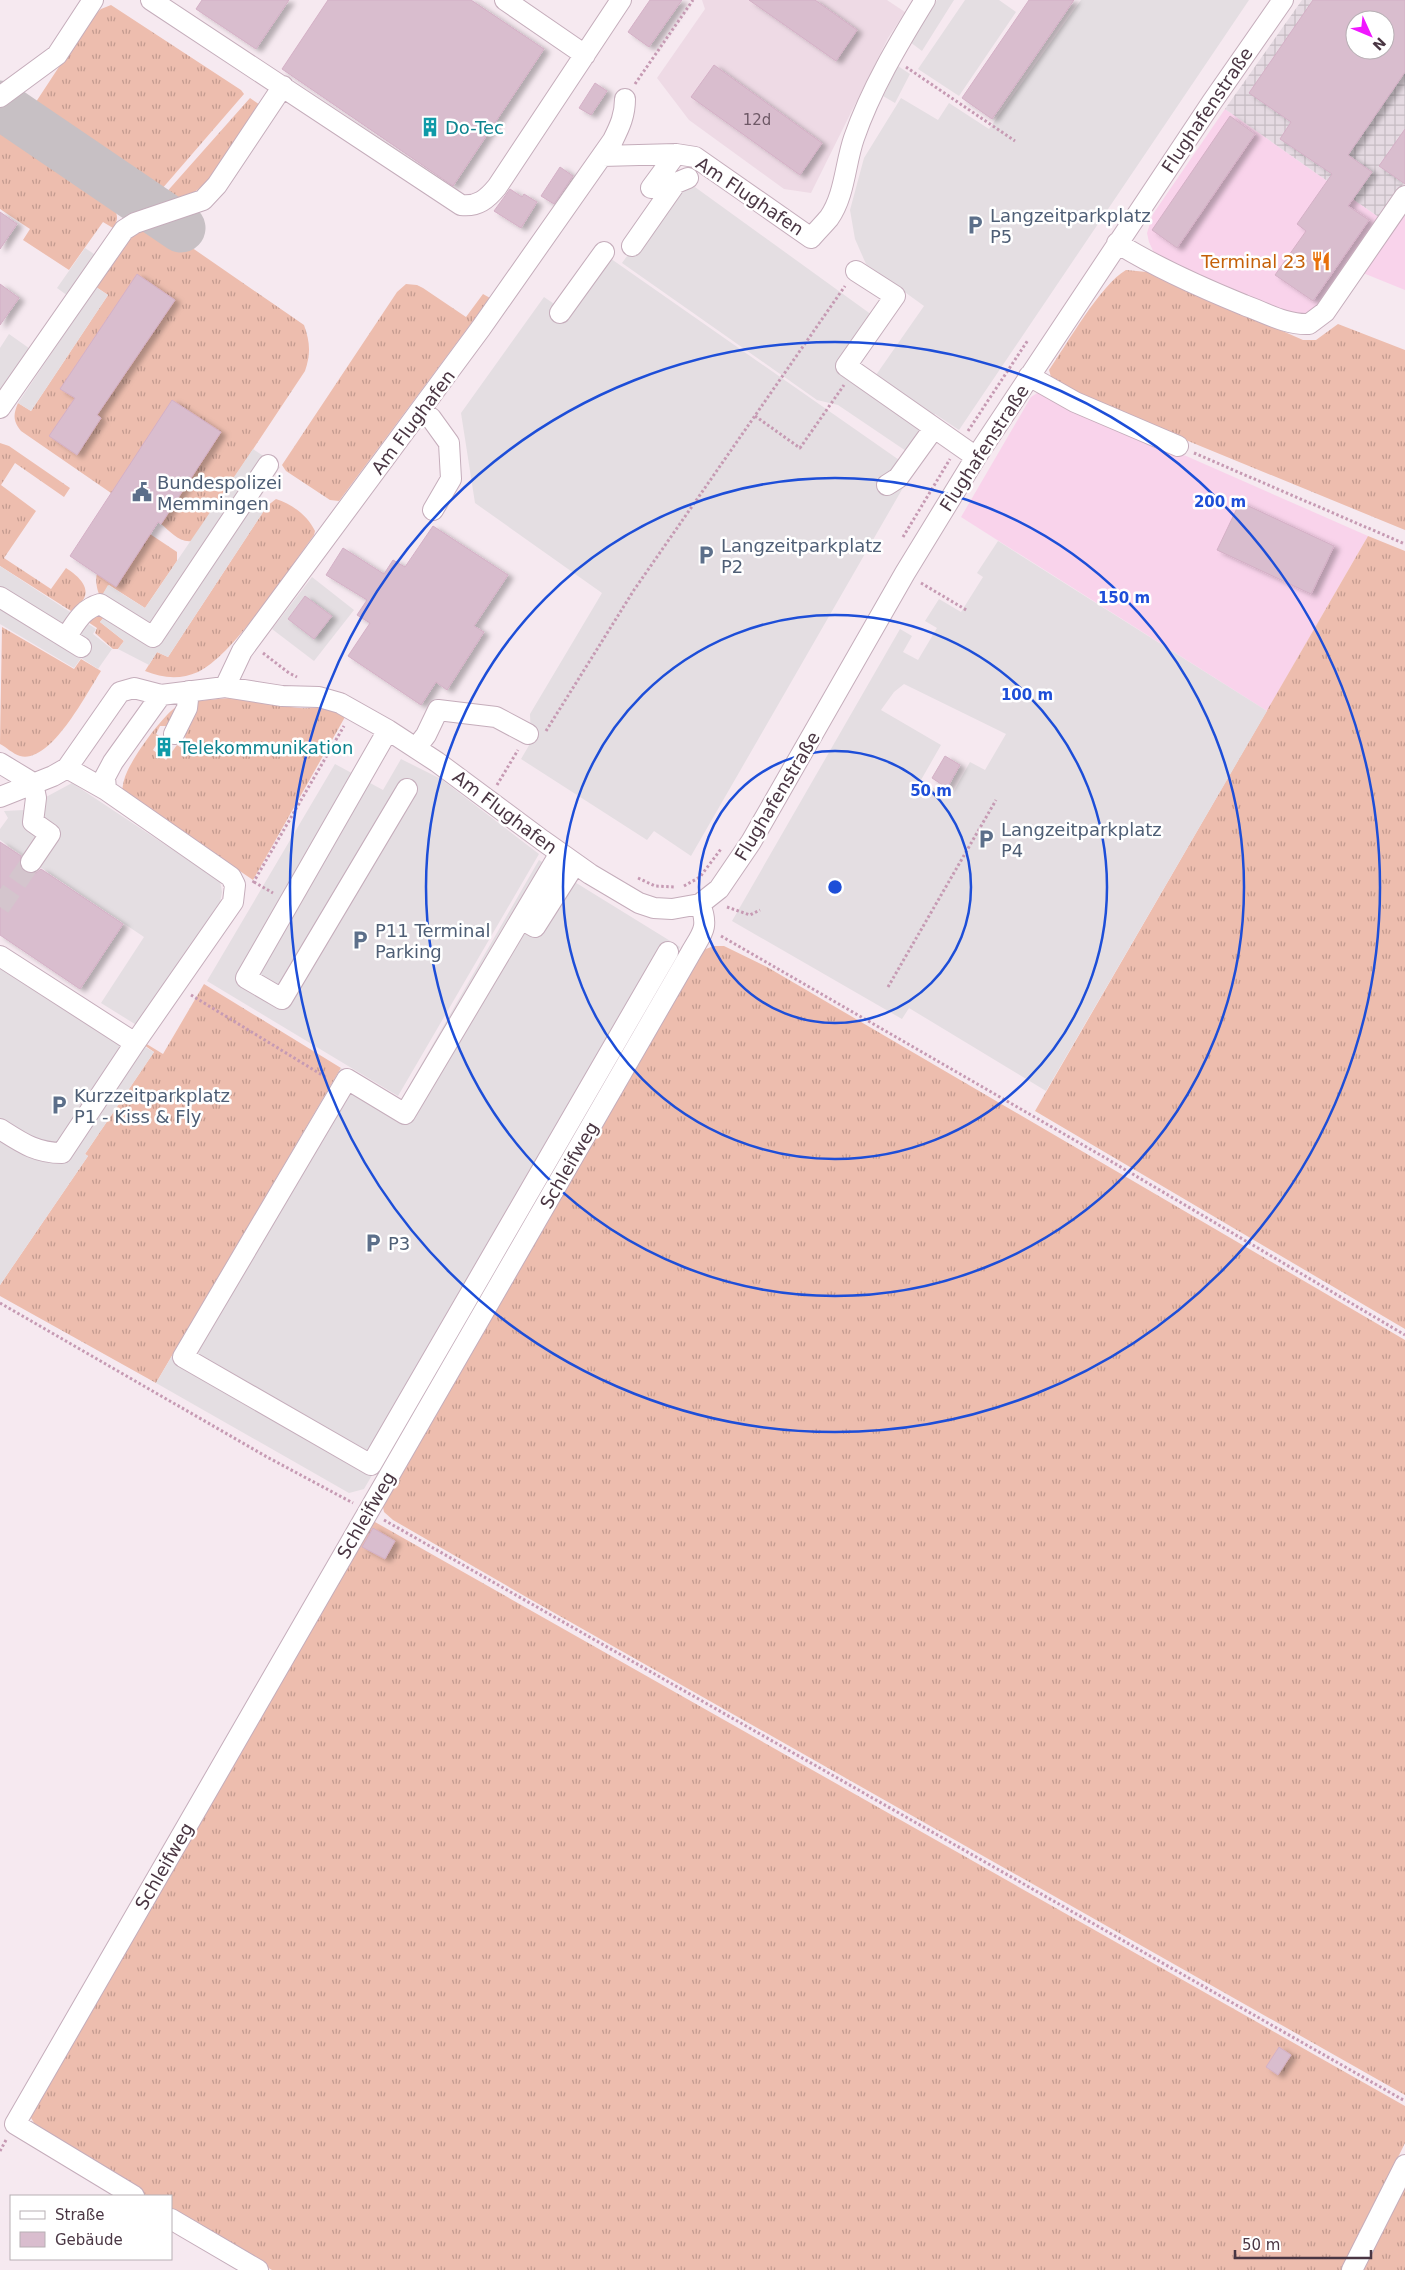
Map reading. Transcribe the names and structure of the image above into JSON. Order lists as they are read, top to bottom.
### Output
{
  "streets": {
    "street": ["Flughafenstraße", "Am Flughafen", "Schleifweg"]
  },
  "crossings": [
    ["Flughafenstraße", "Am Flughafen"]
  ],
  "places": {
    "building": ["Do-Tec", "Telekommunikation"],
    "parking": [
      "Langzeitparkplatz P5",
      "Langzeitparkplatz P2",
      "Langzeitparkplatz P4",
      "P11 Terminal Parking",
      "Kurzzeitparkplatz P1 - Kiss & Fly",
      "P3"
    ],
    "restaurant": ["Terminal 23"],
    "public building": ["Bundespolizei Memmingen"]
  },
  "house_numbers": ["12d"],
  "legend": ["Straße", "Gebäude"],
  "scale_bar": "50 m",
  "north": "bottom right",
  "rings": [
    "200 m",
    "150 m",
    "100 m",
    "50 m"
  ]
}
